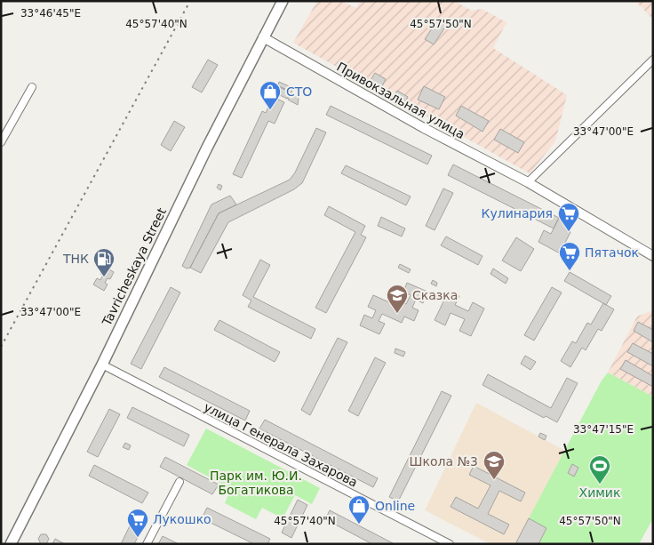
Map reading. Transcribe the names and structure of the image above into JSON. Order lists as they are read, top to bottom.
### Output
{
  "streets": {
    "highway": ["Tavricheskaya Street"],
    "main road": ["Привокзальная улица"],
    "street": ["улица Генерала Захарова"]
  },
  "crossings": [
    ["Привокзальная улица", "Tavricheskaya Street"],
    ["Tavricheskaya Street", "улица Генерала Захарова"]
  ],
  "parks": ["Парк им. Ю.И. Богатикова"],
  "places": {
    "shop": ["СТО", "Online"],
    "supermarket": ["Кулинария", "Пятачок", "Лукошко"],
    "fuel station": ["ТНК"],
    "school or university": ["Сказка", "Школа №3"],
    "sports": ["Химик"]
  },
  "coordinates": [
    "33°46'45\"E",
    "45°57'40\"N",
    "45°57'50\"N",
    "33°47'00\"E",
    "33°47'15\"E"
  ]
}
